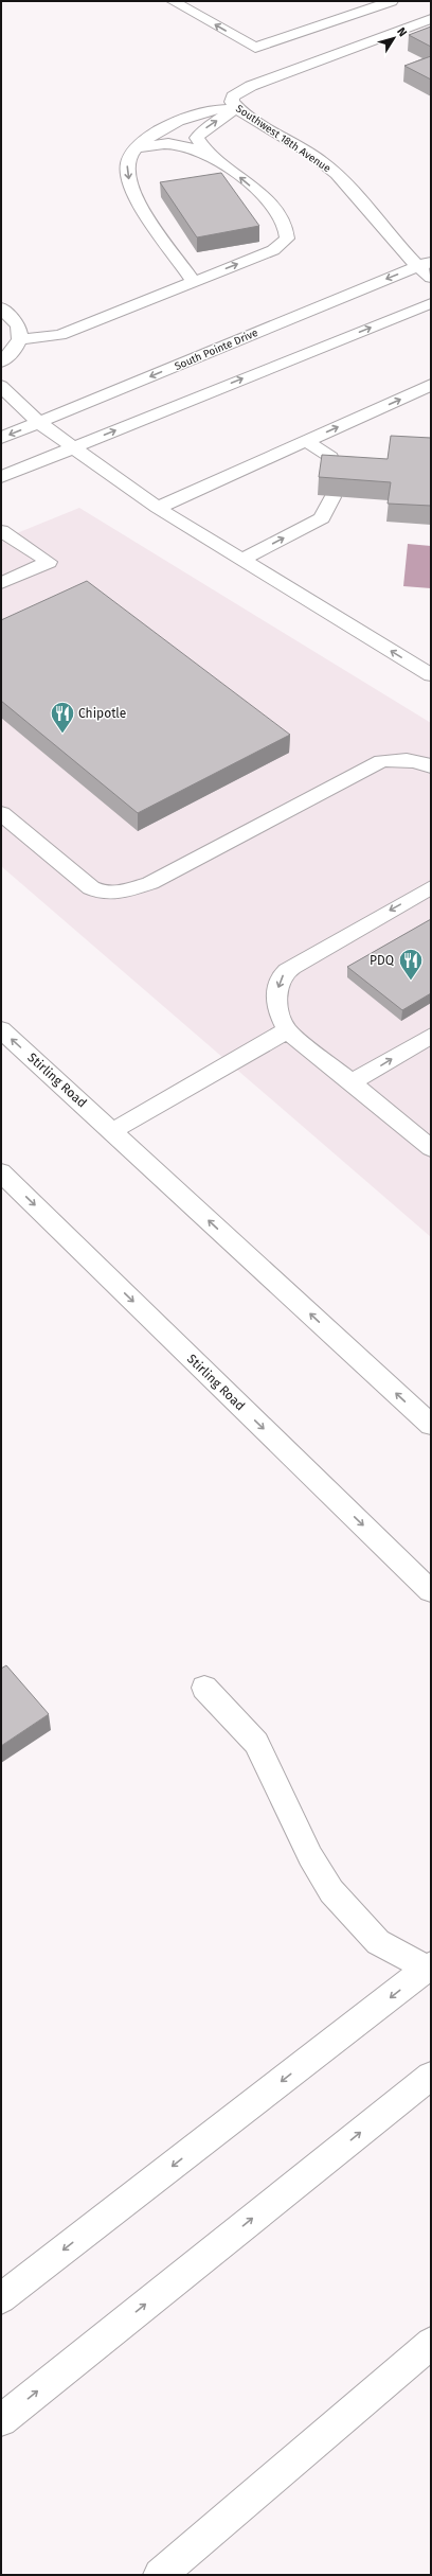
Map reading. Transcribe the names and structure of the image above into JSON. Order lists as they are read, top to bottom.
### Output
{
  "streets": {
    "street": ["Southwest 18th Avenue", "South Pointe Drive", "Stirling Road"]
  },
  "crossings": [
    ["Southwest 18th Avenue", "South Pointe Drive"]
  ],
  "places": {
    "restaurant": ["Chipotle", "PDQ"]
  },
  "north": "top right"
}
